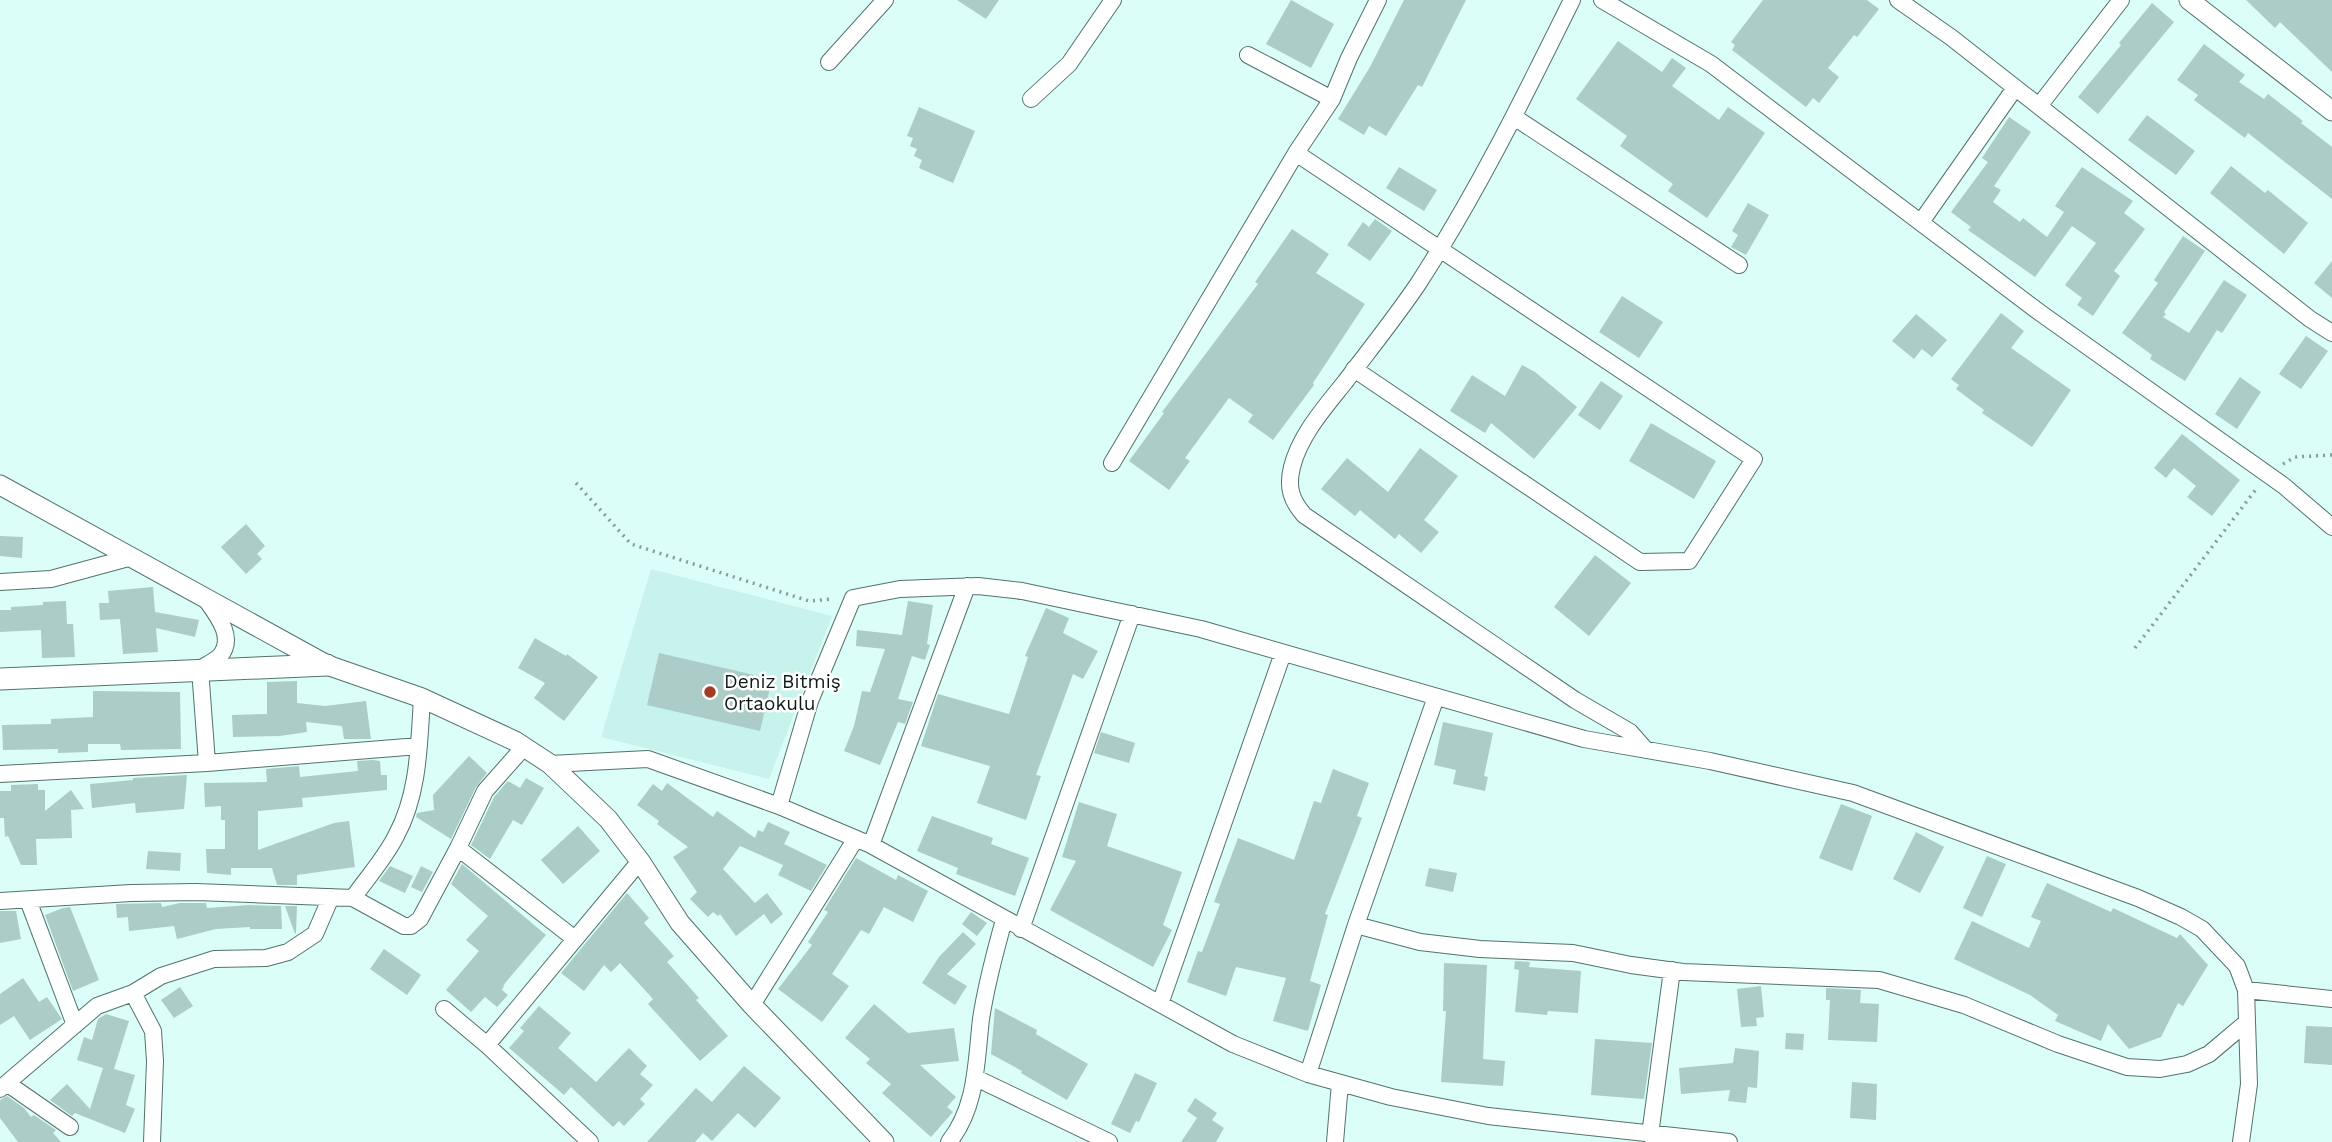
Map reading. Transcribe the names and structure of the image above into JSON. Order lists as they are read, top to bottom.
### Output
{
  "places": ["Deniz Bitmiş Ortaokulu"]
}
